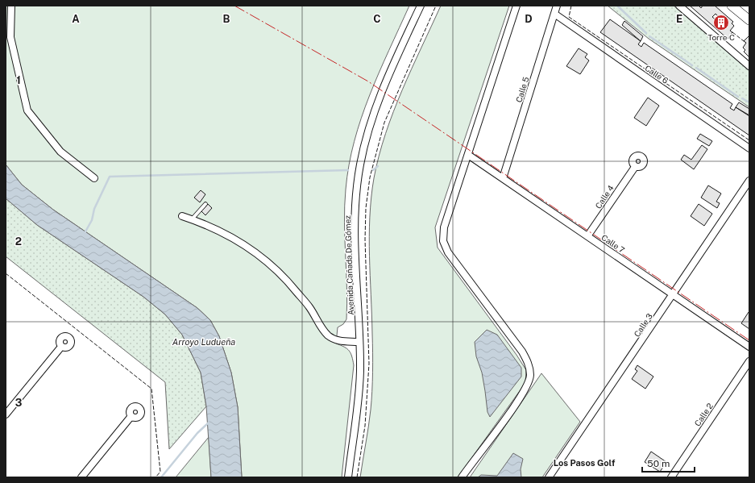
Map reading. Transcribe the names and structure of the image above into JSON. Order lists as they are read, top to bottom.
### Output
{
  "streets": {
    "street": [
      "Calle 6",
      "Calle 5",
      "Calle 4",
      "Calle 7",
      "Avenida Cañada De Gómez",
      "Calle 3",
      "Calle 2"
    ]
  },
  "crossings": [
    ["Calle 6", "Calle 5"],
    ["Calle 5", "Calle 7"],
    ["Calle 4", "Calle 7"],
    ["Calle 7", "Calle 3"]
  ],
  "districts": ["Los Pasos Golf"],
  "water": ["Arroyo Ludueña"],
  "places": {
    "building": ["Torre C"]
  },
  "scale_bar": "50 m",
  "grid": {
    "columns": [
      "A",
      "B",
      "C",
      "D",
      "E"
    ],
    "rows": ["1", "2", "3"]
  }
}
